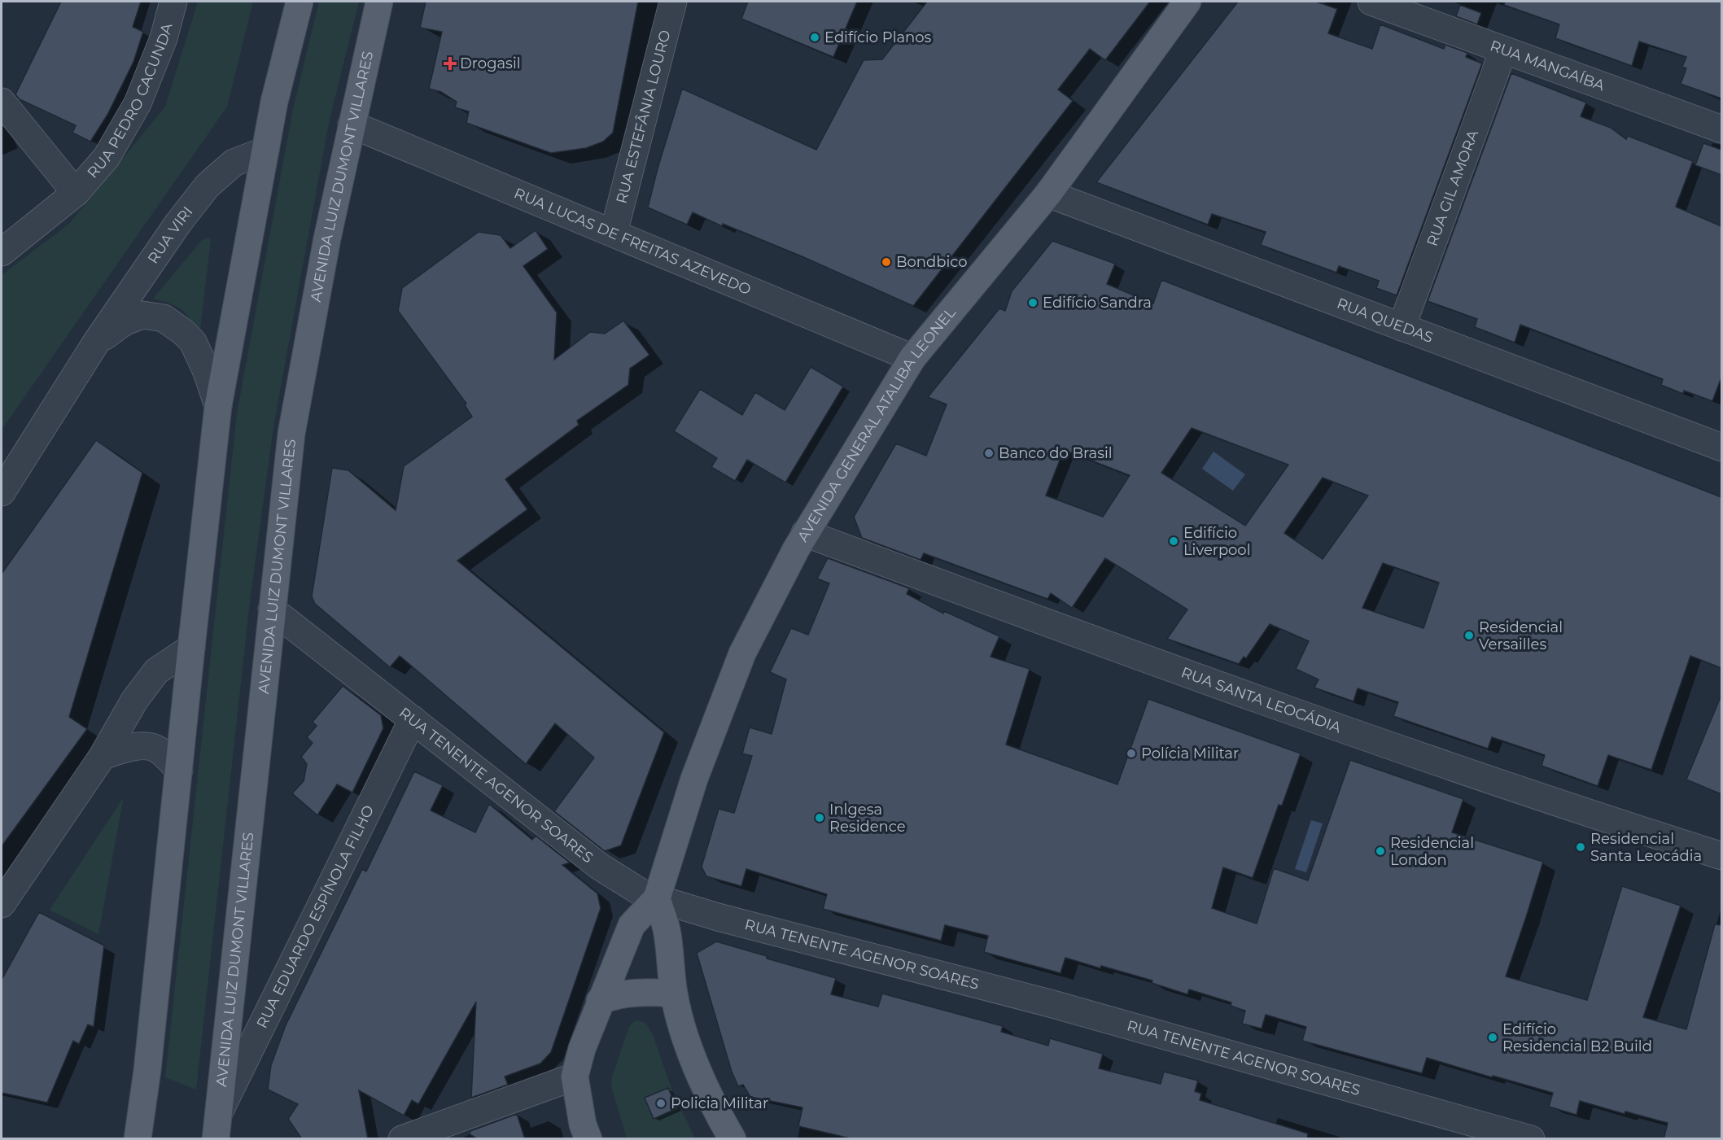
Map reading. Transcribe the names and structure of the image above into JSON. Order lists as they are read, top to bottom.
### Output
{
  "streets": {
    "main road": ["AVENIDA LUIZ DUMONT VILLARES", "AVENIDA GENERAL ATALIBA LEONEL"],
    "street": [
      "RUA MANGAÍBA",
      "RUA PEDRO CACUNDA",
      "RUA ESTEFÂNIA LOURO",
      "RUA GIL AMORA",
      "RUA VIRI",
      "RUA LUCAS DE FREITAS AZEVEDO",
      "RUA QUEDAS",
      "RUA SANTA LEOCÁDIA",
      "RUA TENENTE AGENOR SOARES",
      "RUA EDUARDO ESPÍNOLA FILHO"
    ]
  },
  "crossings": [
    ["RUA MANGAÍBA", "RUA GIL AMORA"],
    ["RUA ESTEFÂNIA LOURO", "RUA LUCAS DE FREITAS AZEVEDO"],
    ["AVENIDA LUIZ DUMONT VILLARES", "RUA LUCAS DE FREITAS AZEVEDO"],
    ["AVENIDA LUIZ DUMONT VILLARES", "RUA TENENTE AGENOR SOARES"],
    ["AVENIDA LUIZ DUMONT VILLARES", "RUA EDUARDO ESPÍNOLA FILHO"],
    ["RUA GIL AMORA", "RUA QUEDAS"],
    ["RUA LUCAS DE FREITAS AZEVEDO", "AVENIDA GENERAL ATALIBA LEONEL"],
    ["RUA QUEDAS", "AVENIDA GENERAL ATALIBA LEONEL"],
    ["AVENIDA GENERAL ATALIBA LEONEL", "RUA SANTA LEOCÁDIA"],
    ["AVENIDA GENERAL ATALIBA LEONEL", "RUA TENENTE AGENOR SOARES"],
    ["RUA TENENTE AGENOR SOARES", "RUA EDUARDO ESPÍNOLA FILHO"]
  ],
  "places": {
    "other": [
      "Edifício Planos",
      "Bondbico",
      "Edifício Sandra",
      "Banco do Brasil",
      "Edifício Liverpool",
      "Residencial Versailles",
      "Polícia Militar",
      "Inlgesa Residence",
      "Residencial Santa Leocádia",
      "Residencial London",
      "Edifício Residencial B2 Build",
      "Policia Militar"
    ],
    "health": ["Drogasil"]
  }
}
